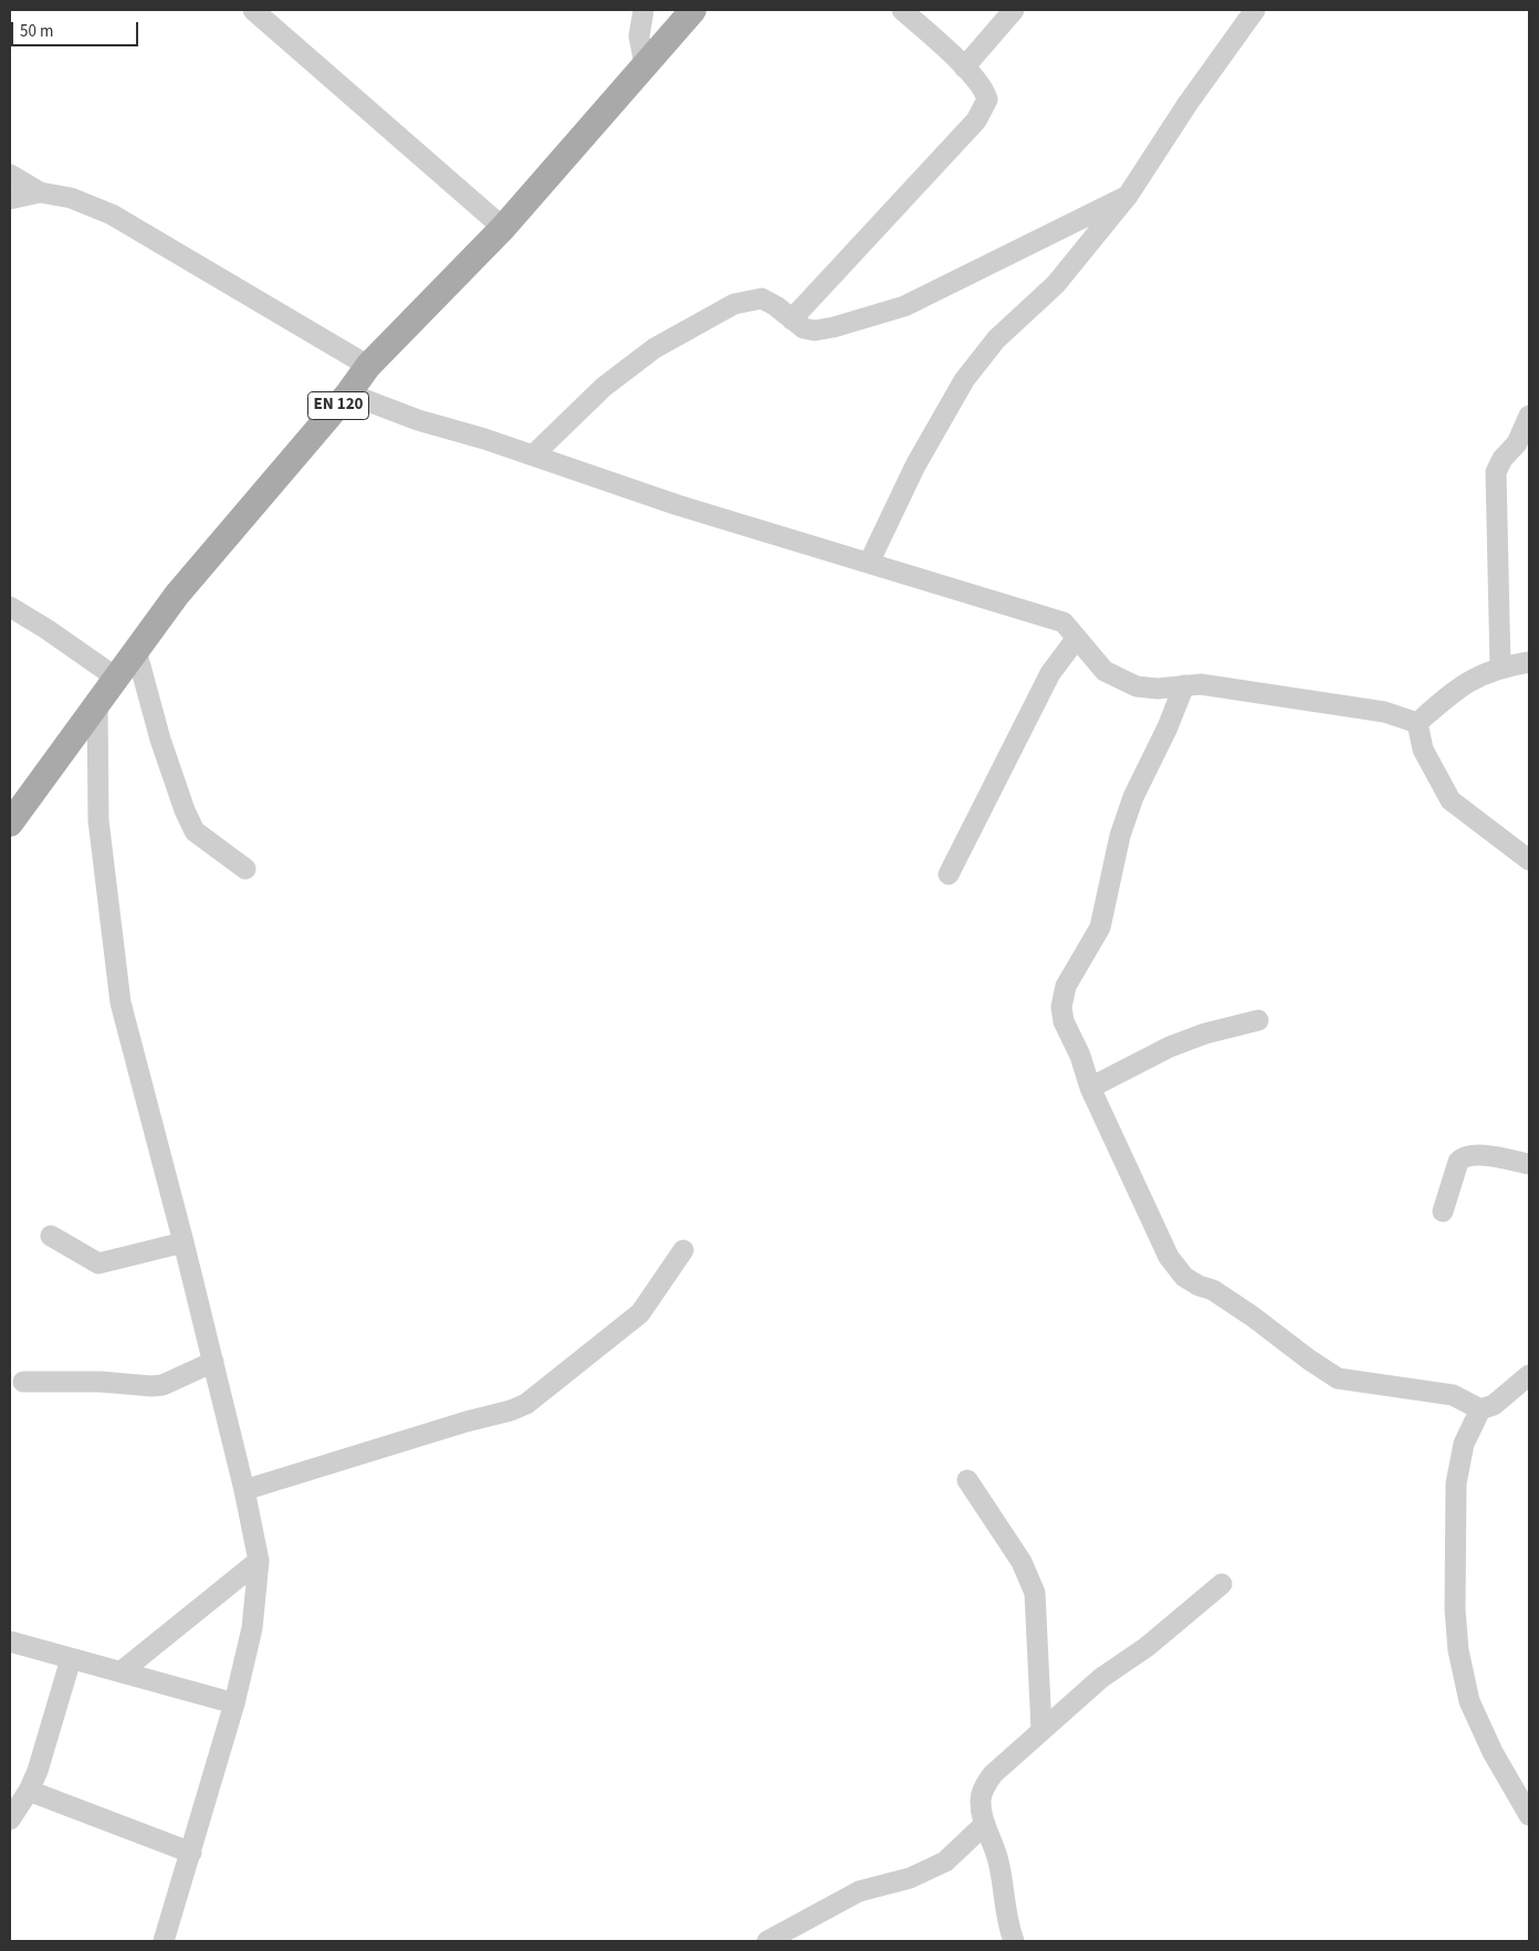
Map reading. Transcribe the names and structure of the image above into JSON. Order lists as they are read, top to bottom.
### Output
{
  "streets": {
    "main road": ["EN 120"]
  },
  "scale_bar": "50 m"
}
